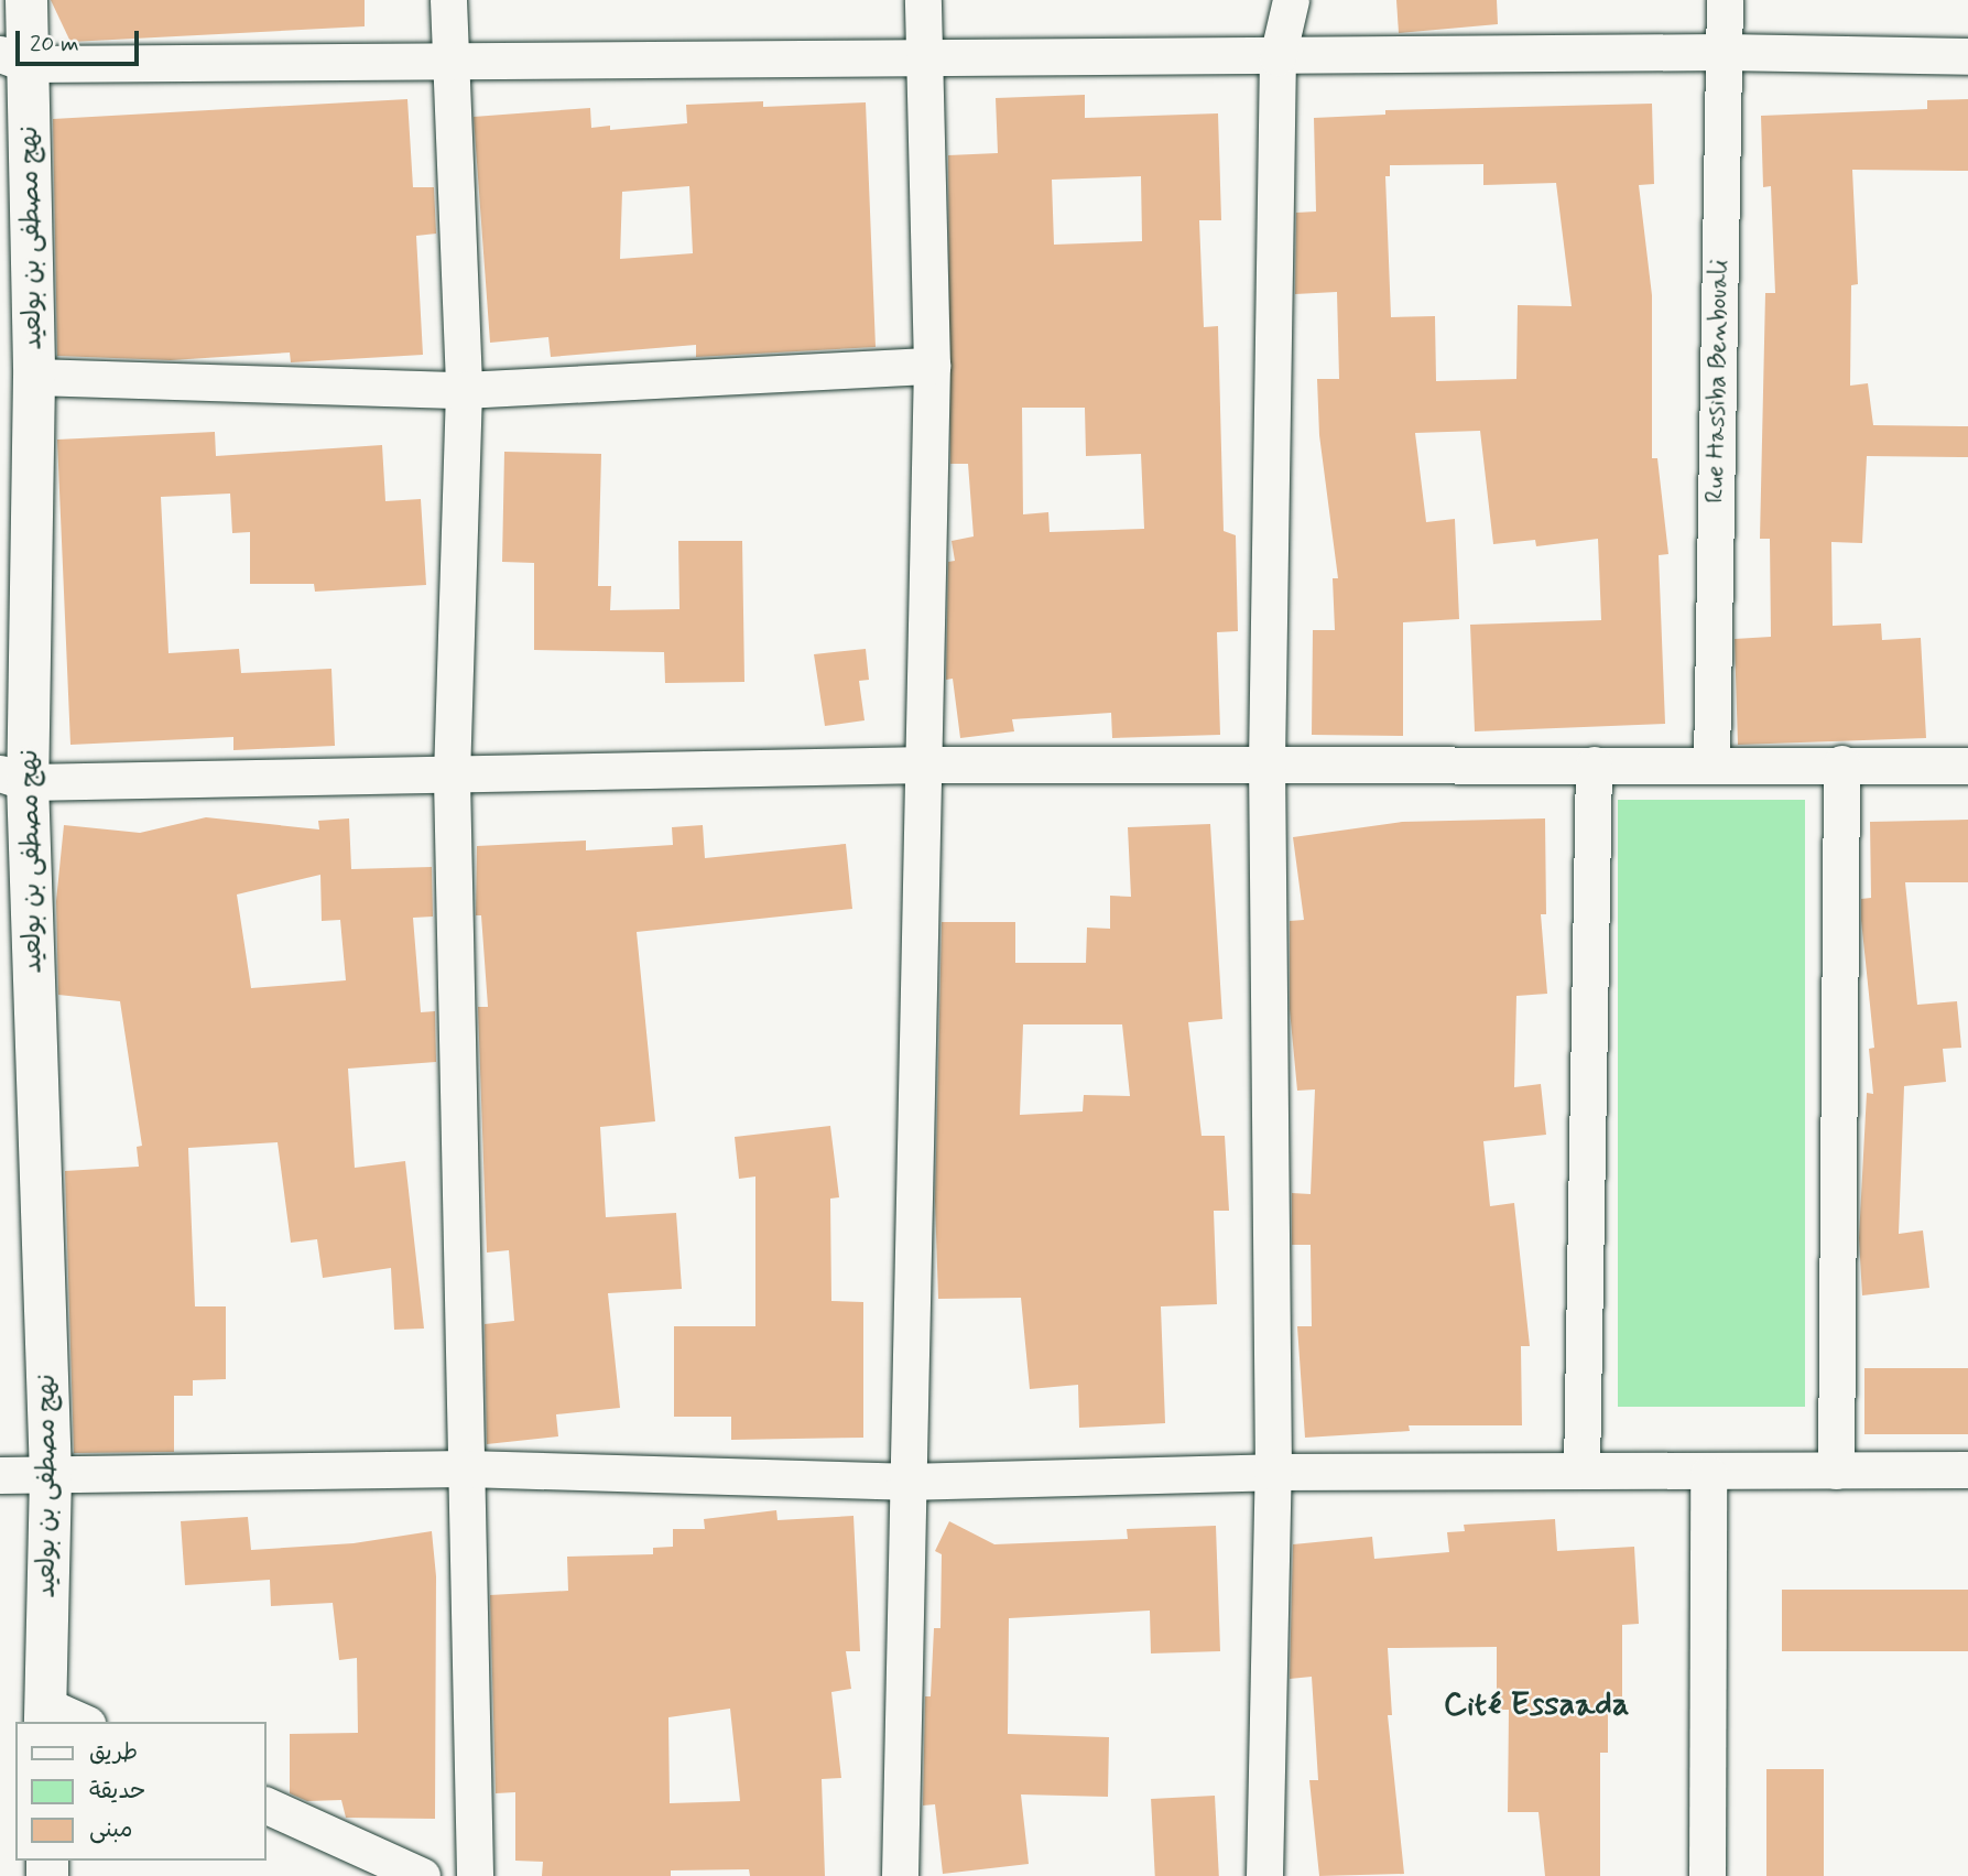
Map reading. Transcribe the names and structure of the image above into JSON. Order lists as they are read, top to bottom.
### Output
{
  "streets": {
    "main road": ["نهج مصطفى بن بولعيد"],
    "street": ["Rue Hassiba Benbouali"]
  },
  "districts": ["Cité Essaada"],
  "legend": ["طريق", "حديقة", "مبنى"],
  "scale_bar": "20 m"
}
